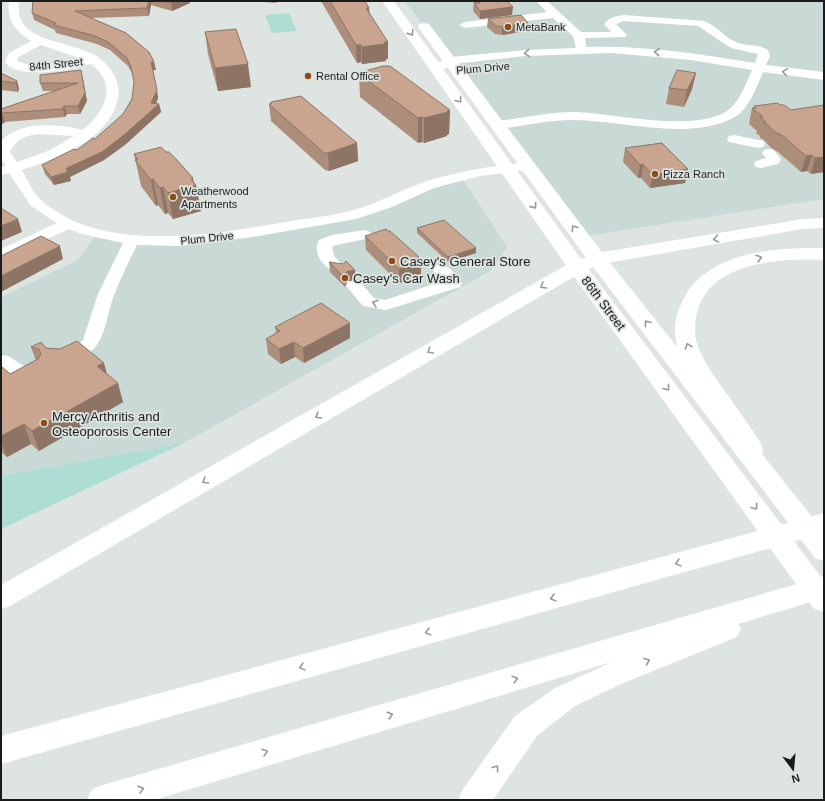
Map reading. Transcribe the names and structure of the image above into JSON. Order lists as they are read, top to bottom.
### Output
{
  "streets": {
    "main road": ["86th Street"],
    "street": ["84th Street", "Plum Drive"]
  },
  "crossings": [
    ["84th Street", "Plum Drive"],
    ["Plum Drive", "86th Street"]
  ],
  "places": [
    "MetaBank",
    "Rental Office",
    "Pizza Ranch",
    "Weatherwood Apartments",
    "Casey's General Store",
    "Casey's Car Wash",
    "Mercy Arthritis and Osteoporosis Center"
  ],
  "north": "bottom"
}
